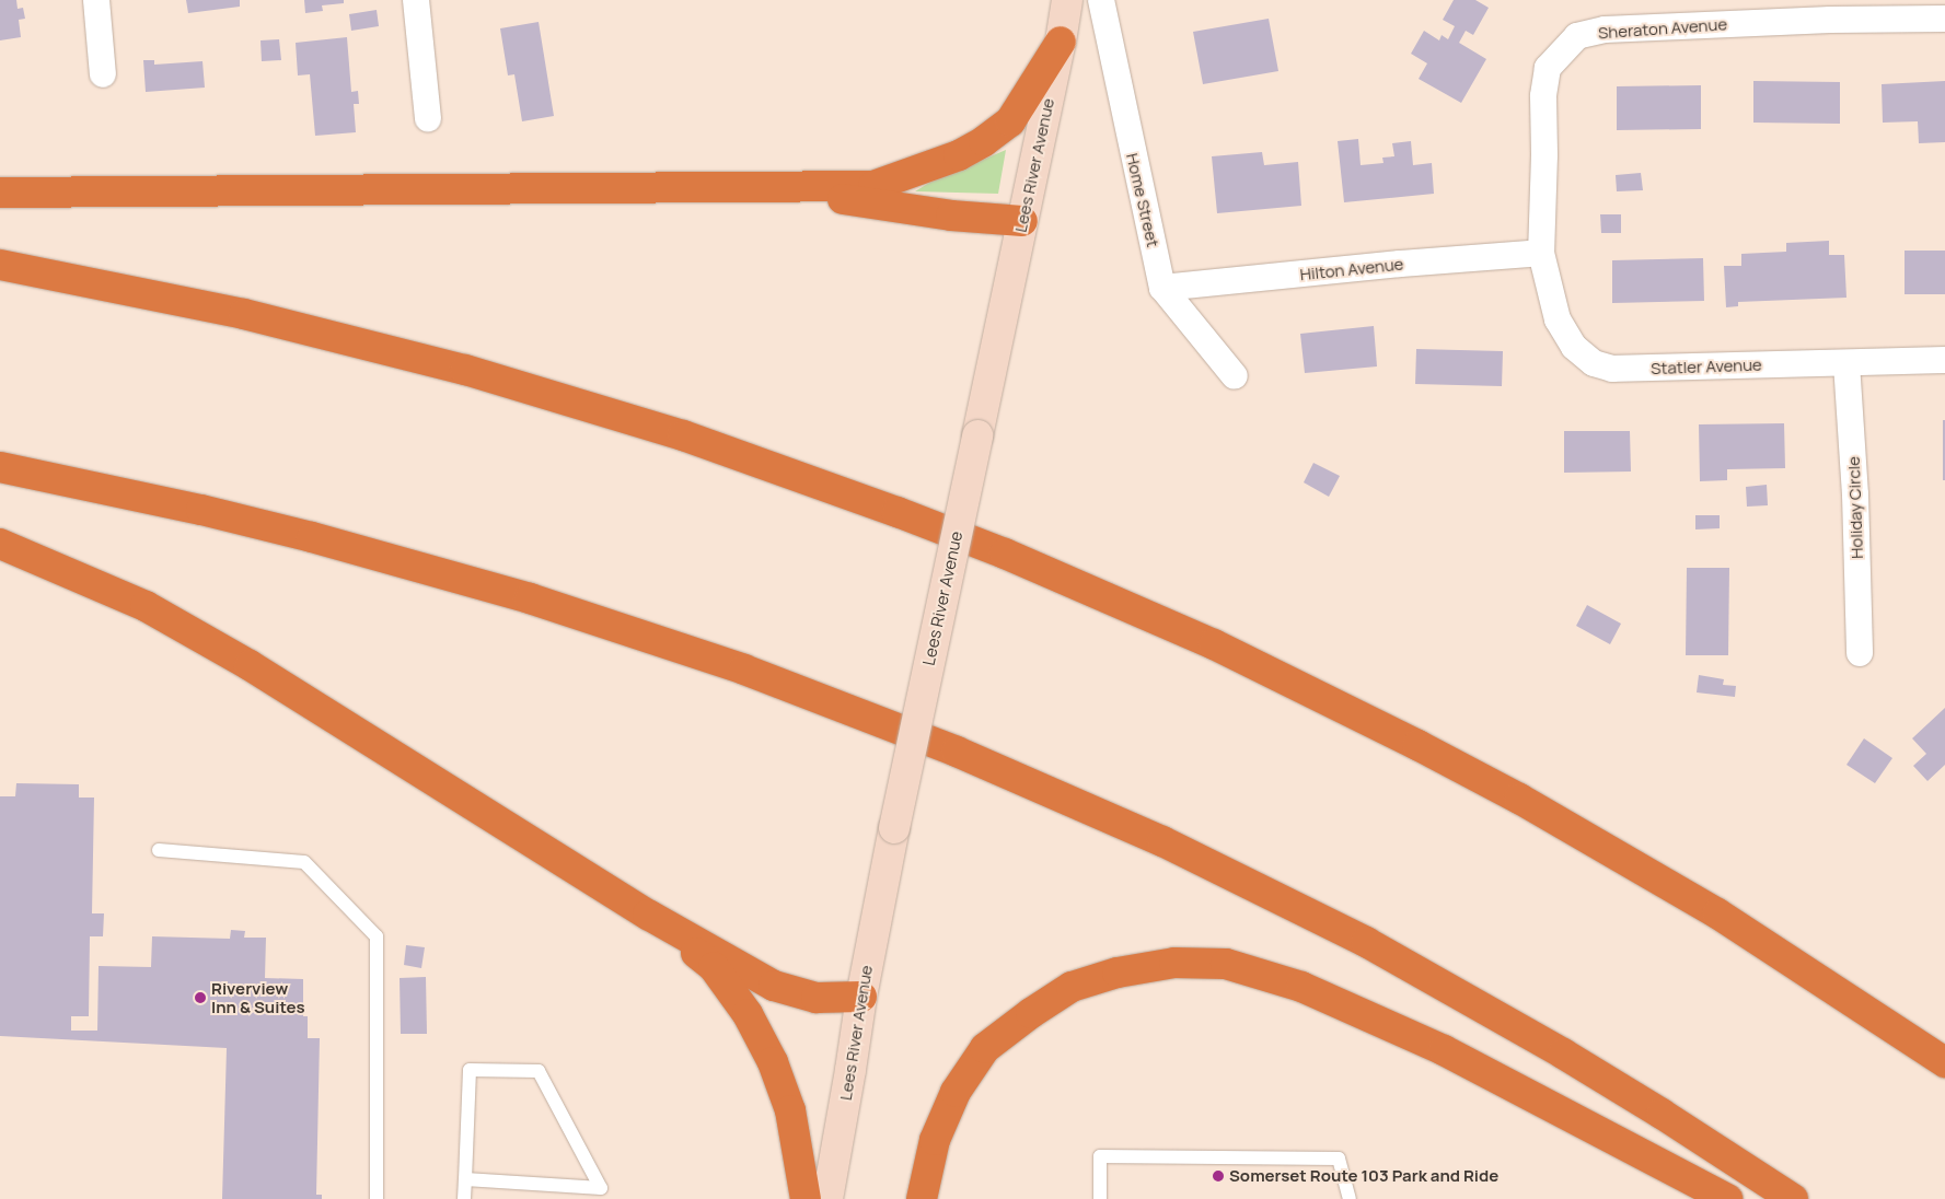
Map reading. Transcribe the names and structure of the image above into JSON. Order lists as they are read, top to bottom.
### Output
{
  "streets": {
    "main road": ["Lees River Avenue"],
    "street": [
      "Sheraton Avenue",
      "Home Street",
      "Hilton Avenue",
      "Statler Avenue",
      "Holiday Circle"
    ]
  },
  "crossings": [
    ["Sheraton Avenue", "Hilton Avenue"],
    ["Sheraton Avenue", "Statler Avenue"],
    ["Home Street", "Hilton Avenue"],
    ["Hilton Avenue", "Statler Avenue"],
    ["Statler Avenue", "Holiday Circle"]
  ],
  "places": ["Riverview Inn & Suites", "Somerset Route 103 Park and Ride"]
}
